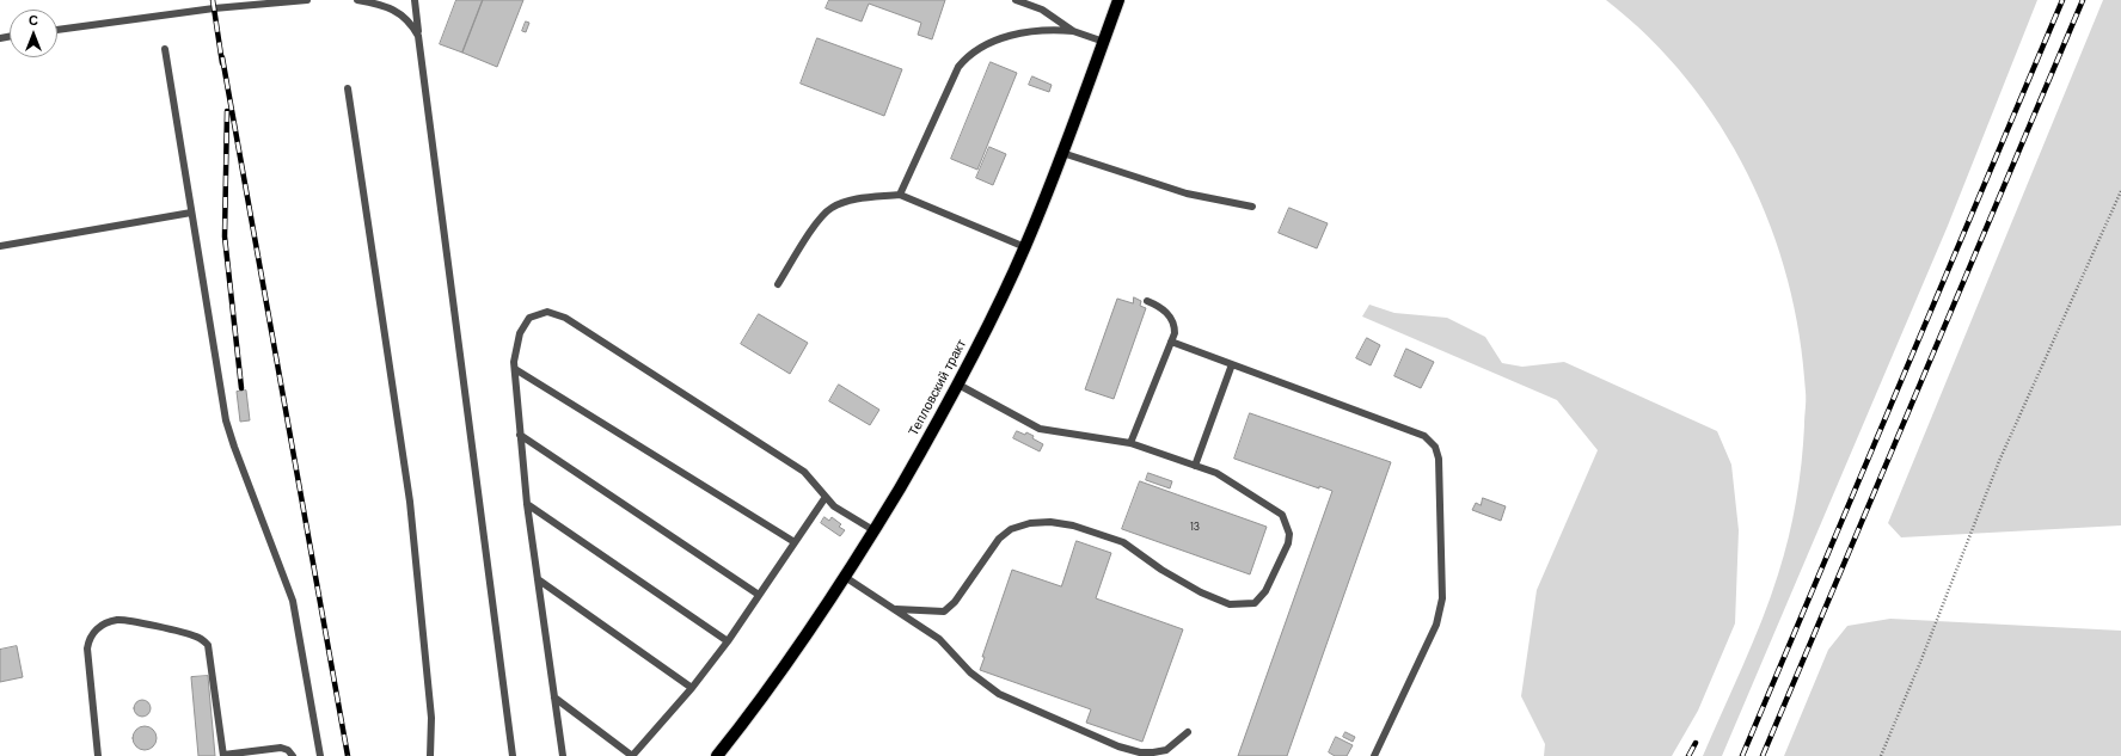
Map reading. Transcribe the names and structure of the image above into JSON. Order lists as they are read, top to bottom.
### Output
{
  "streets": {
    "main road": ["Тепловский тракт"]
  },
  "house_numbers": ["13"],
  "north": "top"
}
